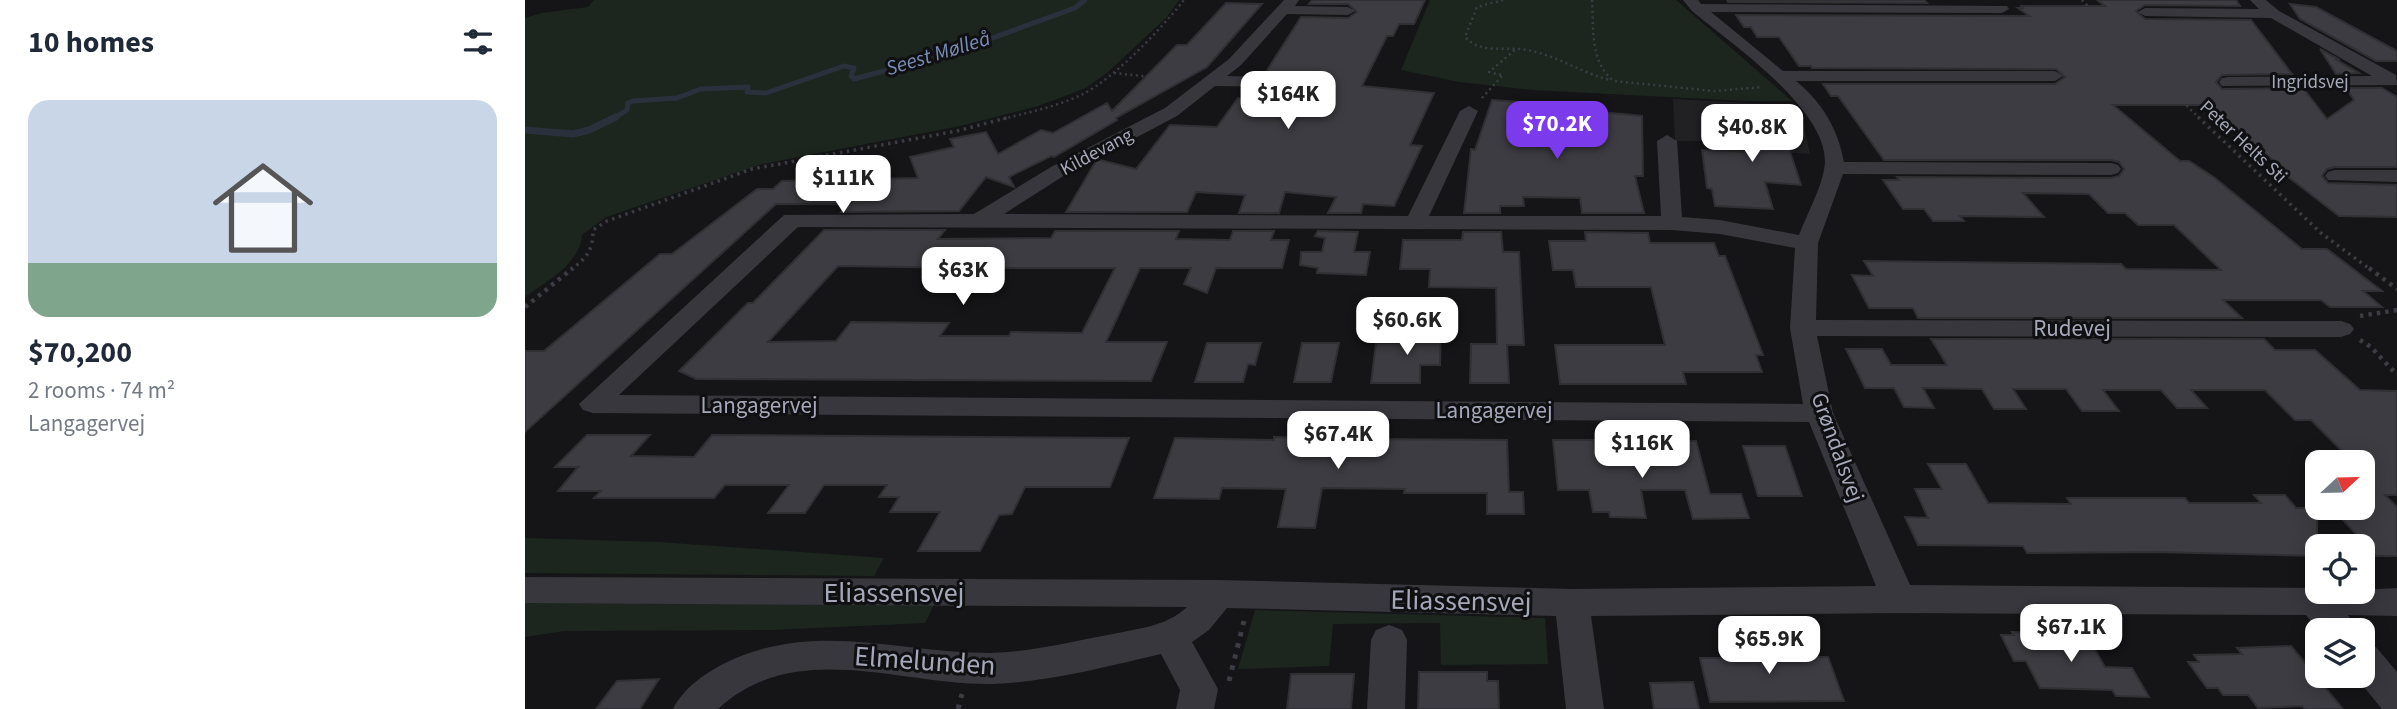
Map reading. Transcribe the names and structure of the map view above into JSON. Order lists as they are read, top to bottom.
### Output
{
  "streets": {
    "street": [
      "Ingridsvej",
      "Kildevang",
      "Rudevej",
      "Langagervej",
      "Grøndalsvej",
      "Eliassensvej",
      "Elmelunden"
    ],
    "path": ["Peter Helts Sti"]
  },
  "crossings": [
    ["Kildevang", "Langagervej"],
    ["Rudevej", "Grøndalsvej"],
    ["Langagervej", "Grøndalsvej"],
    ["Grøndalsvej", "Eliassensvej"],
    ["Eliassensvej", "Elmelunden"]
  ],
  "water": ["Seest Mølleå"],
  "north": "right",
  "page": {
    "heading": "10 homes",
    "price": [
      "$164K",
      "$70.2K",
      "$40.8K",
      "$111K",
      "$63K",
      "$60.6K",
      "$67.4K",
      "$116K",
      "$67.1K",
      "$65.9K"
    ],
    "list": [
      {
        "name": "$70,200",
        "note": "2 rooms · 74 m² · Langagervej"
      }
    ]
  }
}
